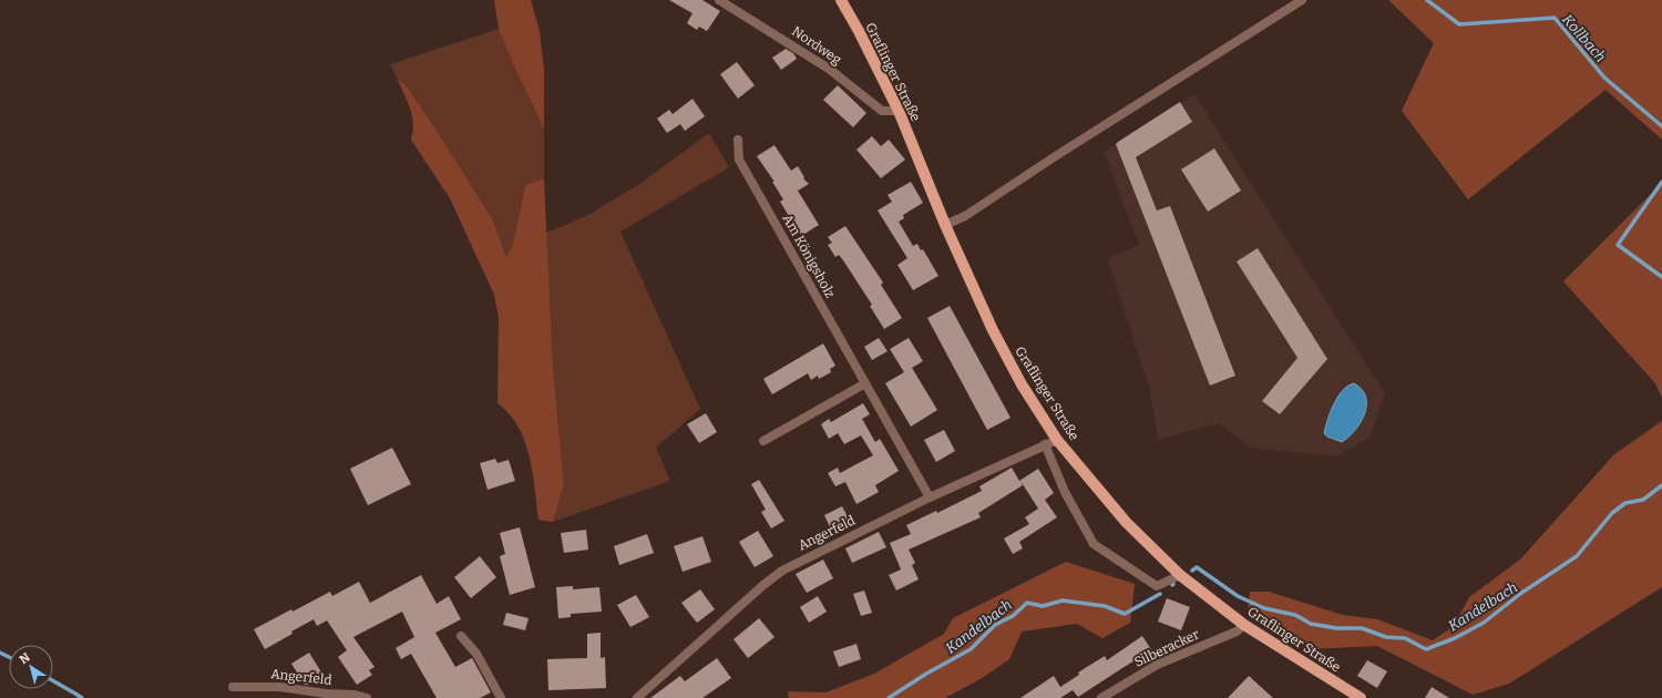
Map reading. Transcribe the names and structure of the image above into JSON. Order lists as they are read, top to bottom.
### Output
{
  "streets": {
    "main road": ["Graflinger Straße"],
    "street": [
      "Nordweg",
      "Am Königsholz",
      "Angerfeld",
      "Silberacker"
    ]
  },
  "crossings": [
    ["Nordweg", "Graflinger Straße"],
    ["Graflinger Straße", "Angerfeld"],
    ["Graflinger Straße", "Silberacker"],
    ["Am Königsholz", "Angerfeld"]
  ],
  "water": ["Kollbach", "Kandelbach"],
  "north": "top left"
}
